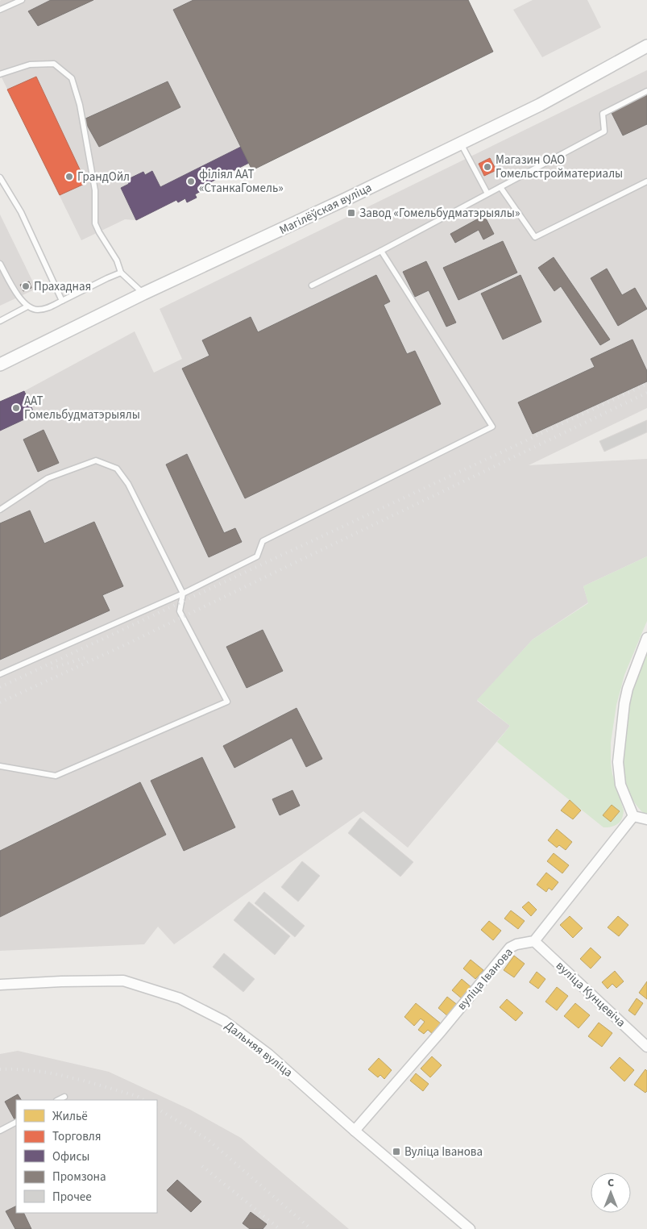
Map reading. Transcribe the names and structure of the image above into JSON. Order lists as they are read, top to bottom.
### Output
{
  "streets": {
    "street": [
      "Магілёўская вуліца",
      "вуліца Іванова",
      "вуліца Кунцевіча",
      "Дальняя вуліца"
    ]
  },
  "crossings": [
    ["вуліца Іванова", "вуліца Кунцевіча"],
    ["вуліца Іванова", "Дальняя вуліца"]
  ],
  "places": {
    "other": [
      "Магазин ОАО Гомельстройматериалы",
      "ГрандОйл",
      "філіял ААТ «СтанкаГомель»",
      "Прахадная",
      "ААТ Гомельбудматэрыялы"
    ],
    "transit": ["Завод «Гомельбудматэрыялы»", "Вуліца Іванова"]
  },
  "legend": [
    "Жильё",
    "Торговля",
    "Офисы",
    "Промзона",
    "Прочее"
  ],
  "north": "top"
}
